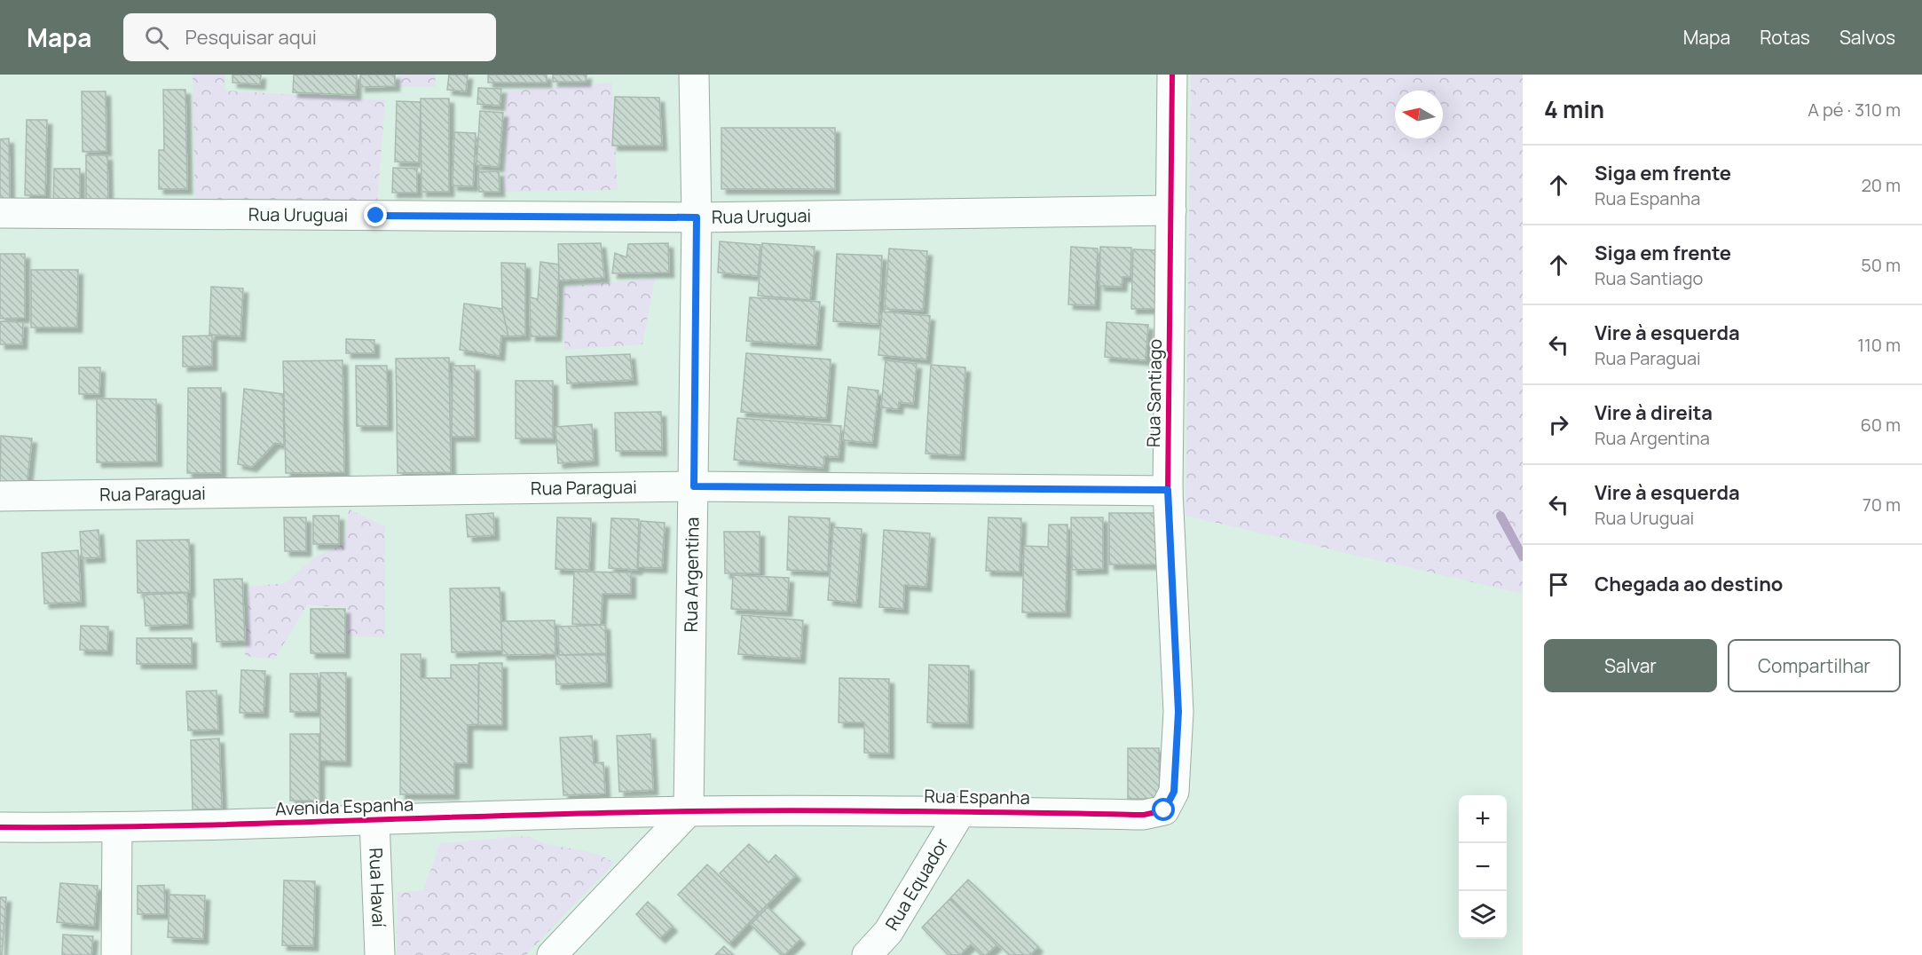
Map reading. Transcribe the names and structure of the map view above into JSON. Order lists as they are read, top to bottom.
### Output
{
  "streets": {
    "street": [
      "Rua Uruguai",
      "Rua Santiago",
      "Rua Paraguai",
      "Rua Argentina",
      "Rua Espanha",
      "Avenida Espanha",
      "Rua Equador",
      "Rua Havaí"
    ]
  },
  "crossings": [
    ["Rua Uruguai", "Rua Santiago"],
    ["Rua Uruguai", "Rua Argentina"],
    ["Rua Santiago", "Rua Paraguai"],
    ["Rua Santiago", "Rua Espanha"],
    ["Rua Paraguai", "Rua Argentina"],
    ["Rua Argentina", "Rua Espanha"],
    ["Rua Argentina", "Avenida Espanha"],
    ["Rua Espanha", "Avenida Espanha"],
    ["Rua Espanha", "Rua Equador"],
    ["Avenida Espanha", "Rua Havaí"]
  ],
  "north": "left",
  "page": {
    "header": "Mapa",
    "search": "Pesquisar aqui",
    "nav": ["Mapa", "Rotas", "Salvos"],
    "heading": ["4 min", "A pé · 310 m"],
    "list": [
      ["Siga em frente", "Rua Espanha", "20 m"],
      ["Siga em frente", "Rua Santiago", "50 m"],
      ["Vire à esquerda", "Rua Paraguai", "110 m"],
      ["Vire à direita", "Rua Argentina", "60 m"],
      ["Vire à esquerda", "Rua Uruguai", "70 m"],
      "Chegada ao destino"
    ],
    "buttons": ["Salvar", "Compartilhar"],
    "map_buttons": ["+", "−"]
  }
}
